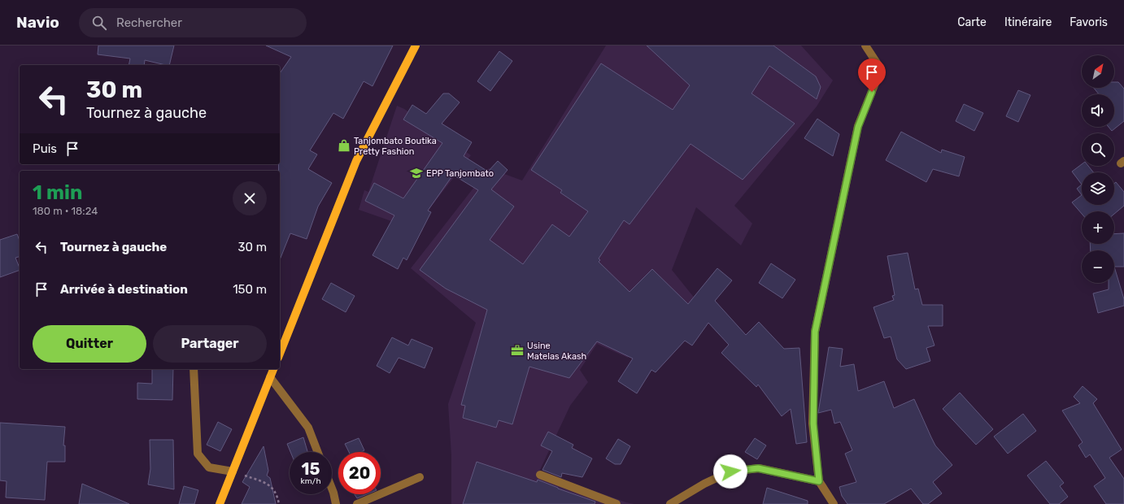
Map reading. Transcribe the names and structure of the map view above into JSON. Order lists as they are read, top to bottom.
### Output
{
  "places": {
    "shop": ["Tanjombato Boutika Pretty Fashion"],
    "school or university": ["EPP Tanjombato"],
    "office": ["Usine Matelas Akash"]
  },
  "north": "top right",
  "page": {
    "header": "Navio",
    "search": "Rechercher",
    "nav": ["Carte", "Itinéraire", "Favoris"],
    "map_buttons": ["+", "−"],
    "turn": ["30 m", "Tournez à gauche"],
    "then": "Puis",
    "heading": ["1 min", "180 m · 18:24"],
    "list": [
      {
        "name": "Tournez à gauche",
        "value": "30 m"
      },
      {
        "name": "Arrivée à destination",
        "value": "150 m"
      }
    ],
    "buttons": ["Quitter", "Partager"],
    "speed": "15 km/h",
    "limit": "20"
  }
}
